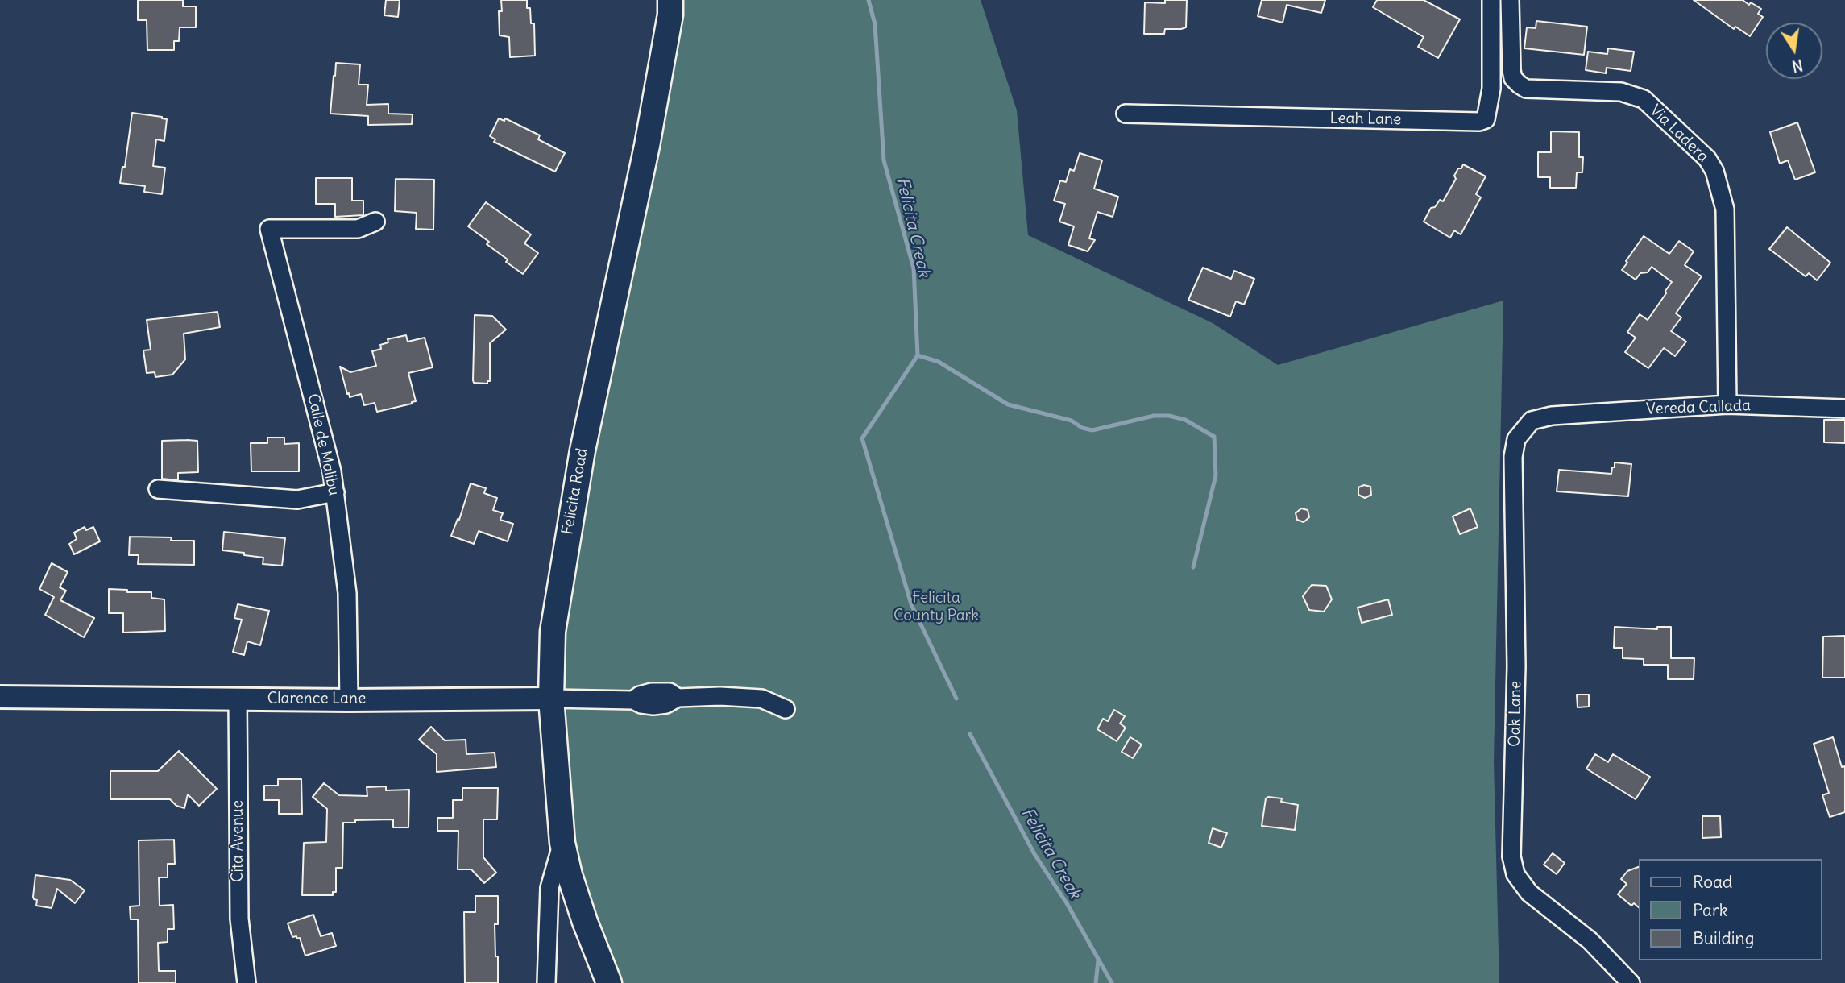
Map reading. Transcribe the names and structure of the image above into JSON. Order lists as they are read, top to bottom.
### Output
{
  "streets": {
    "main road": ["Felicita Road"],
    "street": [
      "Leah Lane",
      "Via Ladera",
      "Vereda Callada",
      "Calle de Malibu",
      "Clarence Lane",
      "Oak Lane",
      "Cita Avenue"
    ]
  },
  "crossings": [
    ["Via Ladera", "Vereda Callada"],
    ["Vereda Callada", "Oak Lane"],
    ["Calle de Malibu", "Clarence Lane"],
    ["Felicita Road", "Clarence Lane"],
    ["Clarence Lane", "Cita Avenue"]
  ],
  "water": ["Felicita Creak"],
  "parks": ["Felicita County Park"],
  "legend": ["Road", "Park", "Building"],
  "north": "bottom"
}
